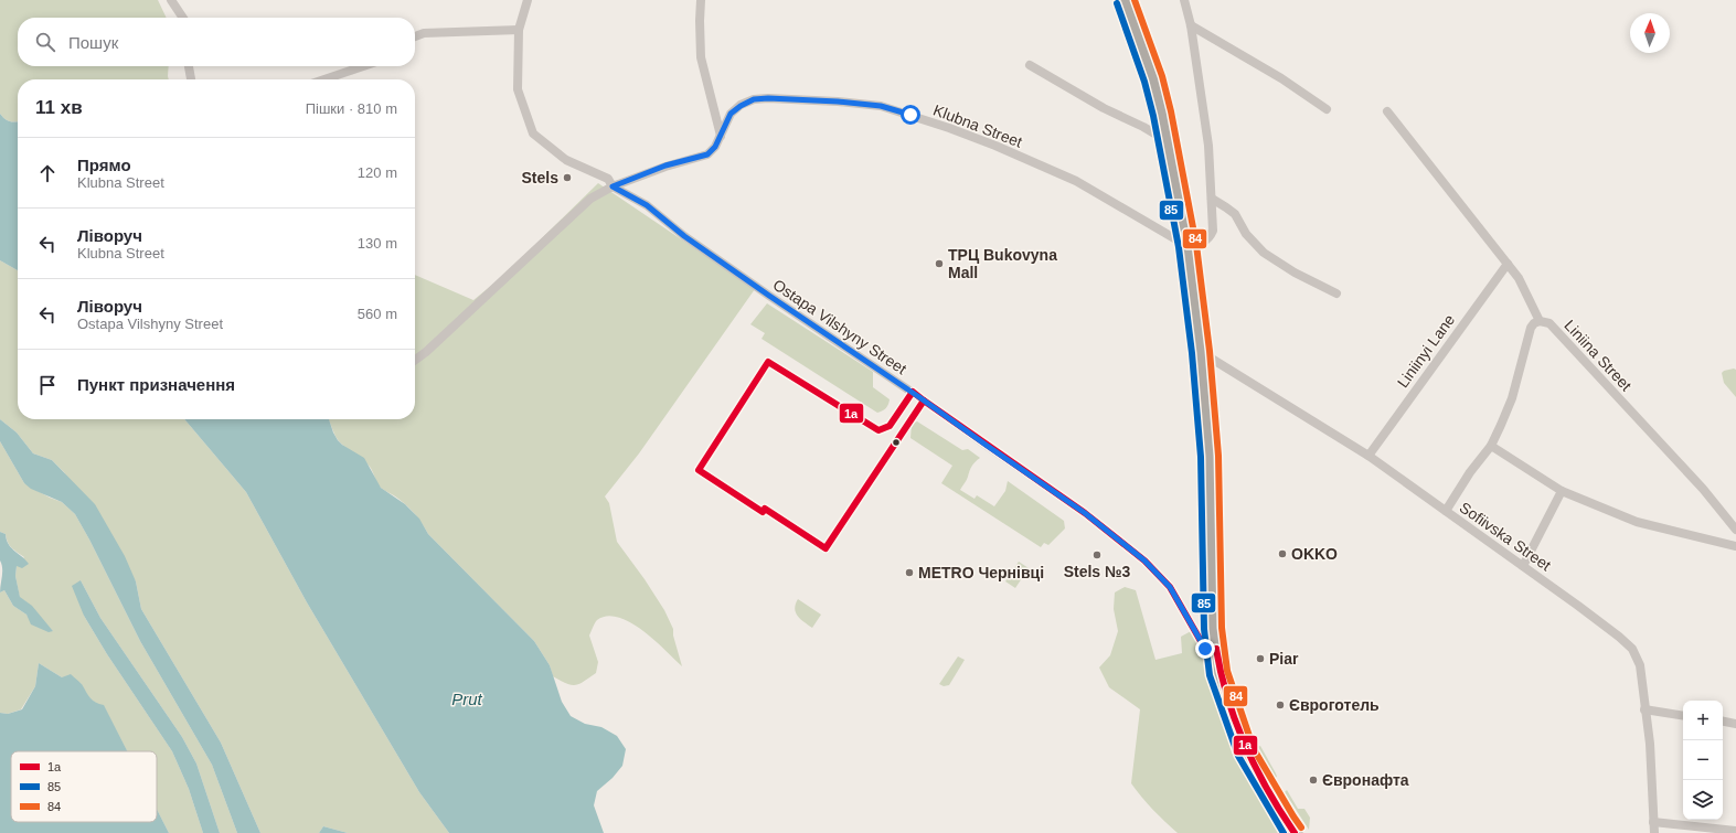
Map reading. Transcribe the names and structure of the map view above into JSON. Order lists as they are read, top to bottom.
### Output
{
  "streets": {
    "street": [
      "Klubna Street",
      "Ostapa Vilshyny Street",
      "Liniinyi Lane",
      "Liniina Street",
      "Sofiivska Street"
    ]
  },
  "crossings": [
    ["Klubna Street", "Ostapa Vilshyny Street"],
    ["Liniinyi Lane", "Liniina Street"],
    ["Liniinyi Lane", "Sofiivska Street"]
  ],
  "water": ["Prut"],
  "places": [
    "Stels",
    "ТРЦ Bukovyna Mall",
    "OKKO",
    "Stels №3",
    "METRO Чернівці",
    "Piar",
    "Євроготель",
    "Євронафта"
  ],
  "lines": ["transit line 84", "transit line 85", "transit line 1а"],
  "legend": ["1а", "85", "84"],
  "north": "top",
  "page": {
    "search": "Пошук",
    "heading": ["11 хв", "Пішки · 810 m"],
    "list": [
      ["Прямо", "Klubna Street", "120 m"],
      ["Ліворуч", "Klubna Street", "130 m"],
      ["Ліворуч", "Ostapa Vilshyny Street", "560 m"],
      "Пункт призначення"
    ],
    "map_buttons": ["+", "−"]
  }
}
